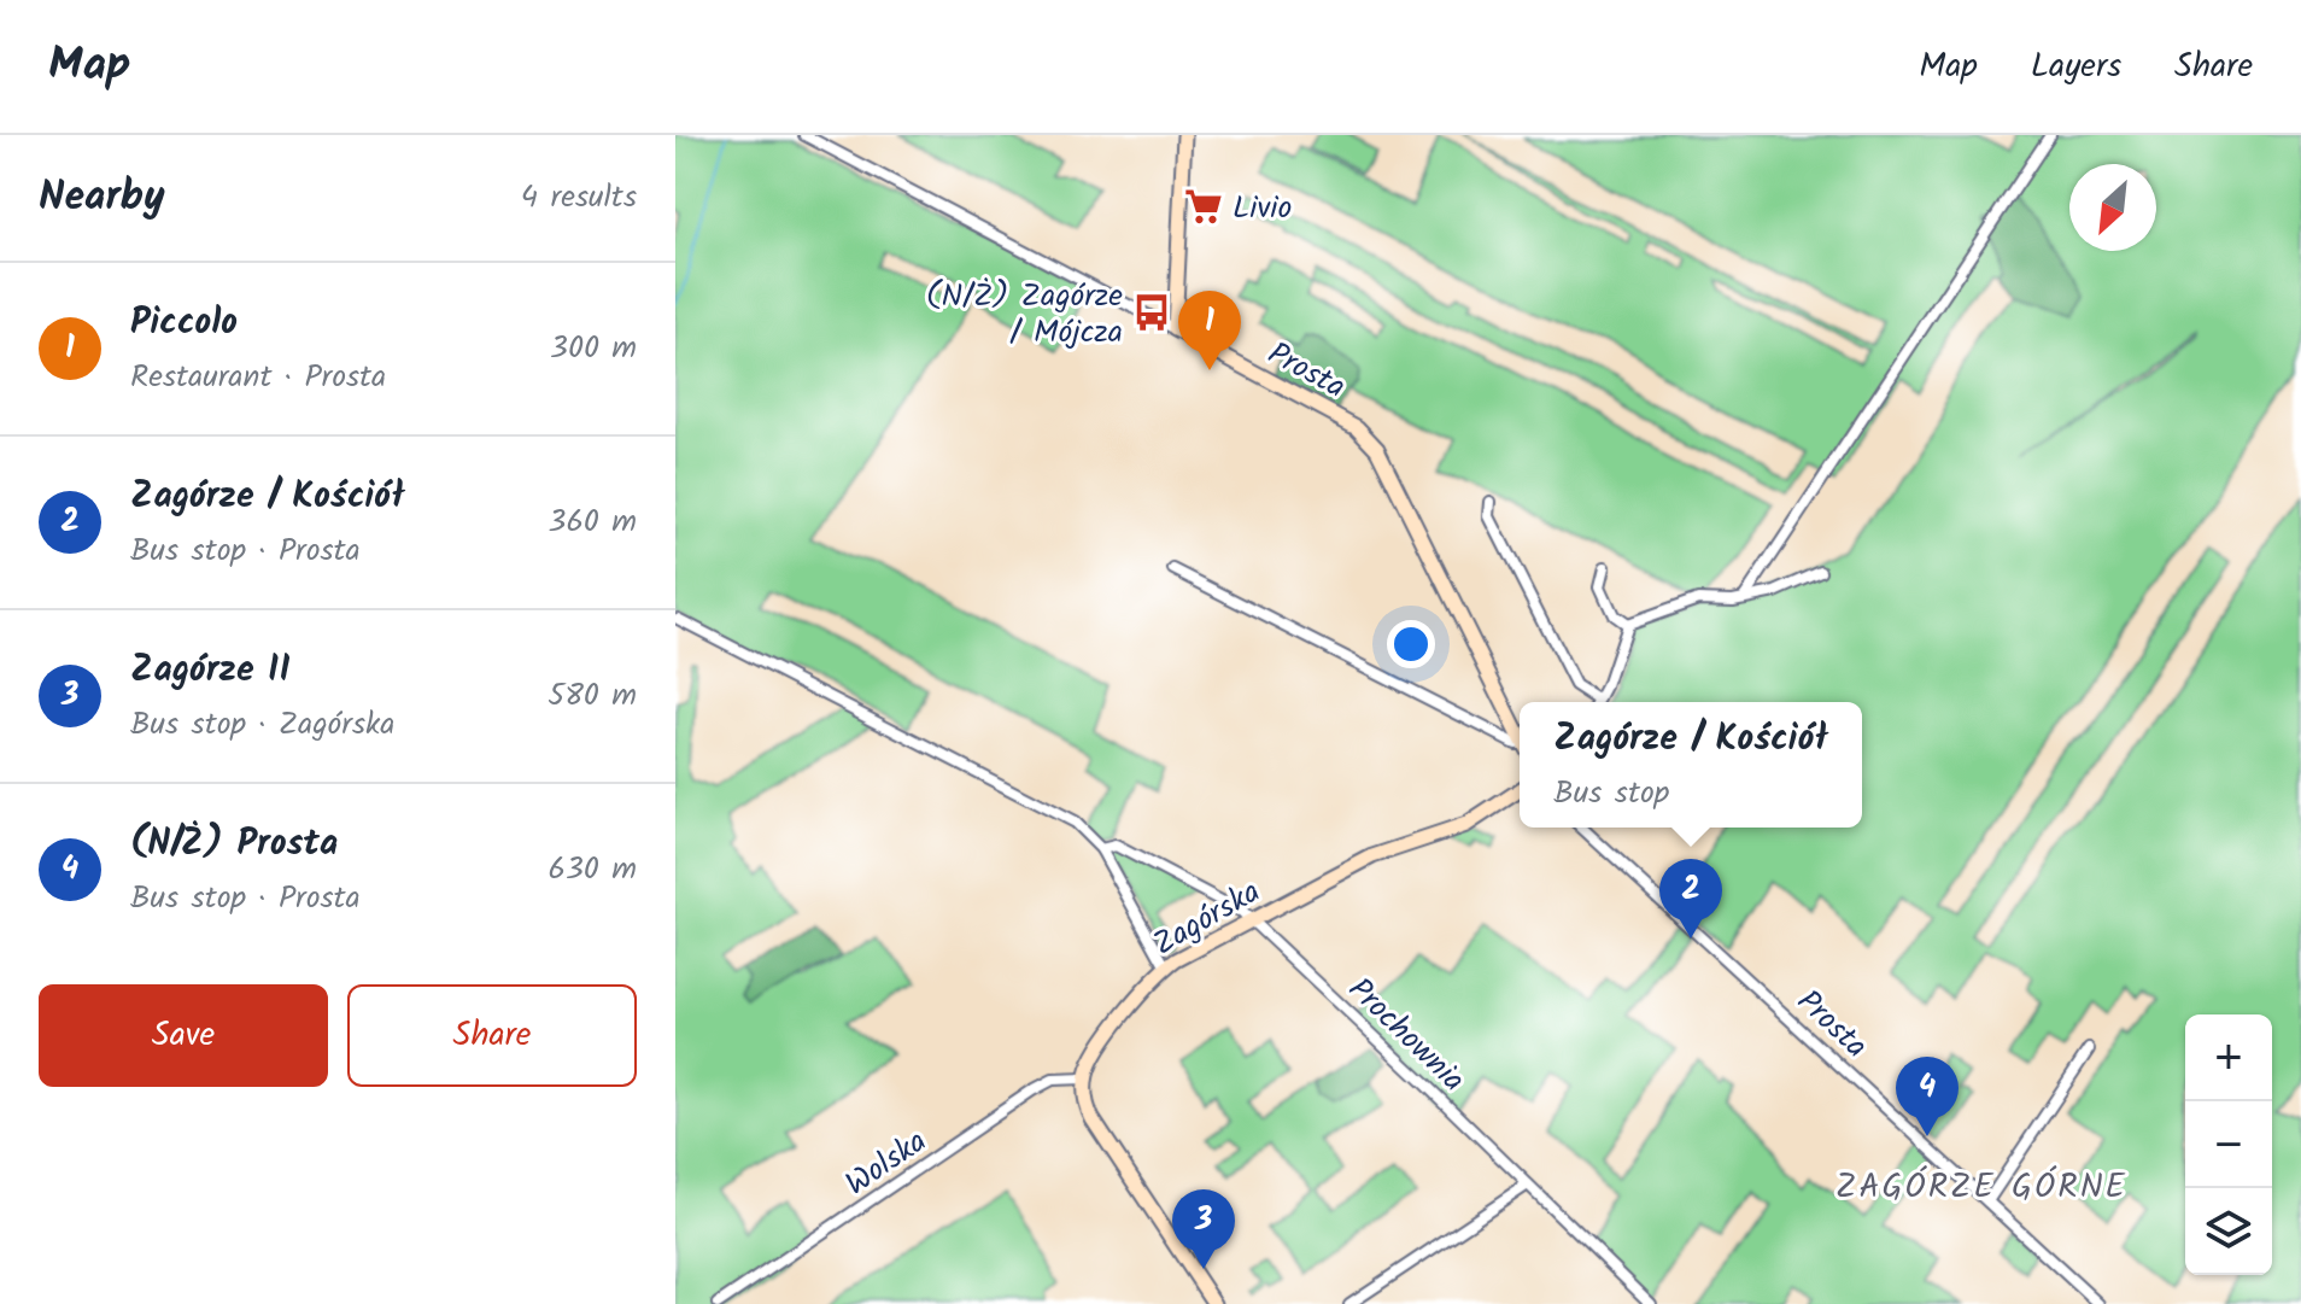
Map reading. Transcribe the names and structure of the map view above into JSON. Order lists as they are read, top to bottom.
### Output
{
  "streets": {
    "street": [
      "Prosta",
      "Zagórska",
      "Prochownia",
      "Wolska"
    ]
  },
  "crossings": [
    ["Zagórska", "Prochownia"],
    ["Zagórska", "Wolska"]
  ],
  "districts": ["ZAGÓRZE GÓRNE"],
  "places": {
    "supermarket": ["Livio"],
    "bus stop": ["(N/Ż) Zagórze / Mójcza"]
  },
  "north": "bottom left",
  "page": {
    "header": "Map",
    "nav": ["Map", "Layers", "Share"],
    "heading": ["Nearby", "4 results"],
    "list": [
      {
        "mark": "1",
        "name": "Piccolo",
        "note": "Restaurant · Prosta",
        "value": "300 m"
      },
      {
        "mark": "2",
        "name": "Zagórze / Kościół",
        "note": "Bus stop · Prosta",
        "value": "360 m"
      },
      {
        "mark": "3",
        "name": "Zagórze II",
        "note": "Bus stop · Zagórska",
        "value": "580 m"
      },
      {
        "mark": "4",
        "name": "(N/Ż) Prosta",
        "note": "Bus stop · Prosta",
        "value": "630 m"
      }
    ],
    "pins": [
      "1",
      "2",
      "4",
      "3"
    ],
    "popup": ["Zagórze / Kościół", "Bus stop"],
    "buttons": ["Save", "Share"],
    "map_buttons": ["+", "−"]
  }
}
